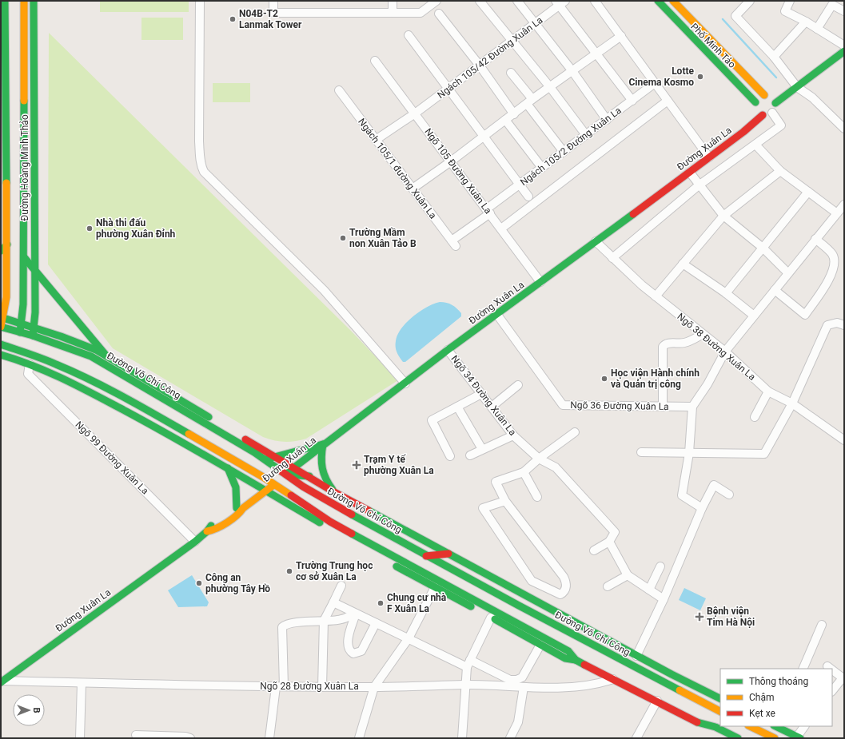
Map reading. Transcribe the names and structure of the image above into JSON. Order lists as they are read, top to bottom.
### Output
{
  "streets": {
    "main road": [
      "Phố Minh Tảo",
      "Đường Xuân La",
      "Đường Hoàng Minh Thảo",
      "Đường Võ Chí Công"
    ],
    "street": [
      "Ngách 105/42 Đường Xuân La",
      "Ngách 105/2 Đường Xuân La",
      "Ngách 105/1 đường Xuân La",
      "Ngõ 105 Đường Xuân La",
      "Ngõ 38 Đường Xuân La",
      "Ngõ 34 Đường Xuân La",
      "Ngõ 36 Đường Xuân La",
      "Ngõ 99 Đường Xuân La",
      "Ngõ 28 Đường Xuân La"
    ]
  },
  "crossings": [
    ["Phố Minh Tảo", "Đường Xuân La"],
    ["Ngách 105/42 Đường Xuân La", "Ngách 105/1 đường Xuân La"],
    ["Ngách 105/42 Đường Xuân La", "Ngõ 105 Đường Xuân La"],
    ["Ngách 105/2 Đường Xuân La", "Ngách 105/1 đường Xuân La"],
    ["Ngách 105/2 Đường Xuân La", "Ngõ 105 Đường Xuân La"],
    ["Đường Xuân La", "Ngõ 105 Đường Xuân La"],
    ["Đường Xuân La", "Ngõ 38 Đường Xuân La"],
    ["Đường Xuân La", "Đường Võ Chí Công"],
    ["Đường Xuân La", "Ngõ 34 Đường Xuân La"],
    ["Đường Xuân La", "Ngõ 36 Đường Xuân La"],
    ["Đường Xuân La", "Ngõ 99 Đường Xuân La"],
    ["Đường Xuân La", "Ngõ 28 Đường Xuân La"],
    ["Đường Hoàng Minh Thảo", "Đường Võ Chí Công"],
    ["Ngách 105/1 đường Xuân La", "Ngõ 105 Đường Xuân La"]
  ],
  "places": {
    "other": [
      "N04B-T2 Lanmak Tower",
      "Lotte Cinema Kosmo",
      "Nhà thi đấu phường Xuân Đỉnh",
      "Trường Mầm non Xuân Tảo B",
      "Học viện Hành chính và Quản trị công",
      "Trường Trung học cơ sở Xuân La",
      "Công an phường Tây Hồ",
      "Chung cư nhà F Xuân La"
    ],
    "health": ["Trạm Y tế phường Xuân La", "Bệnh viện Tim Hà Nội"]
  },
  "legend": ["Thông thoáng", "Chậm", "Kẹt xe"],
  "north": "right"
}
